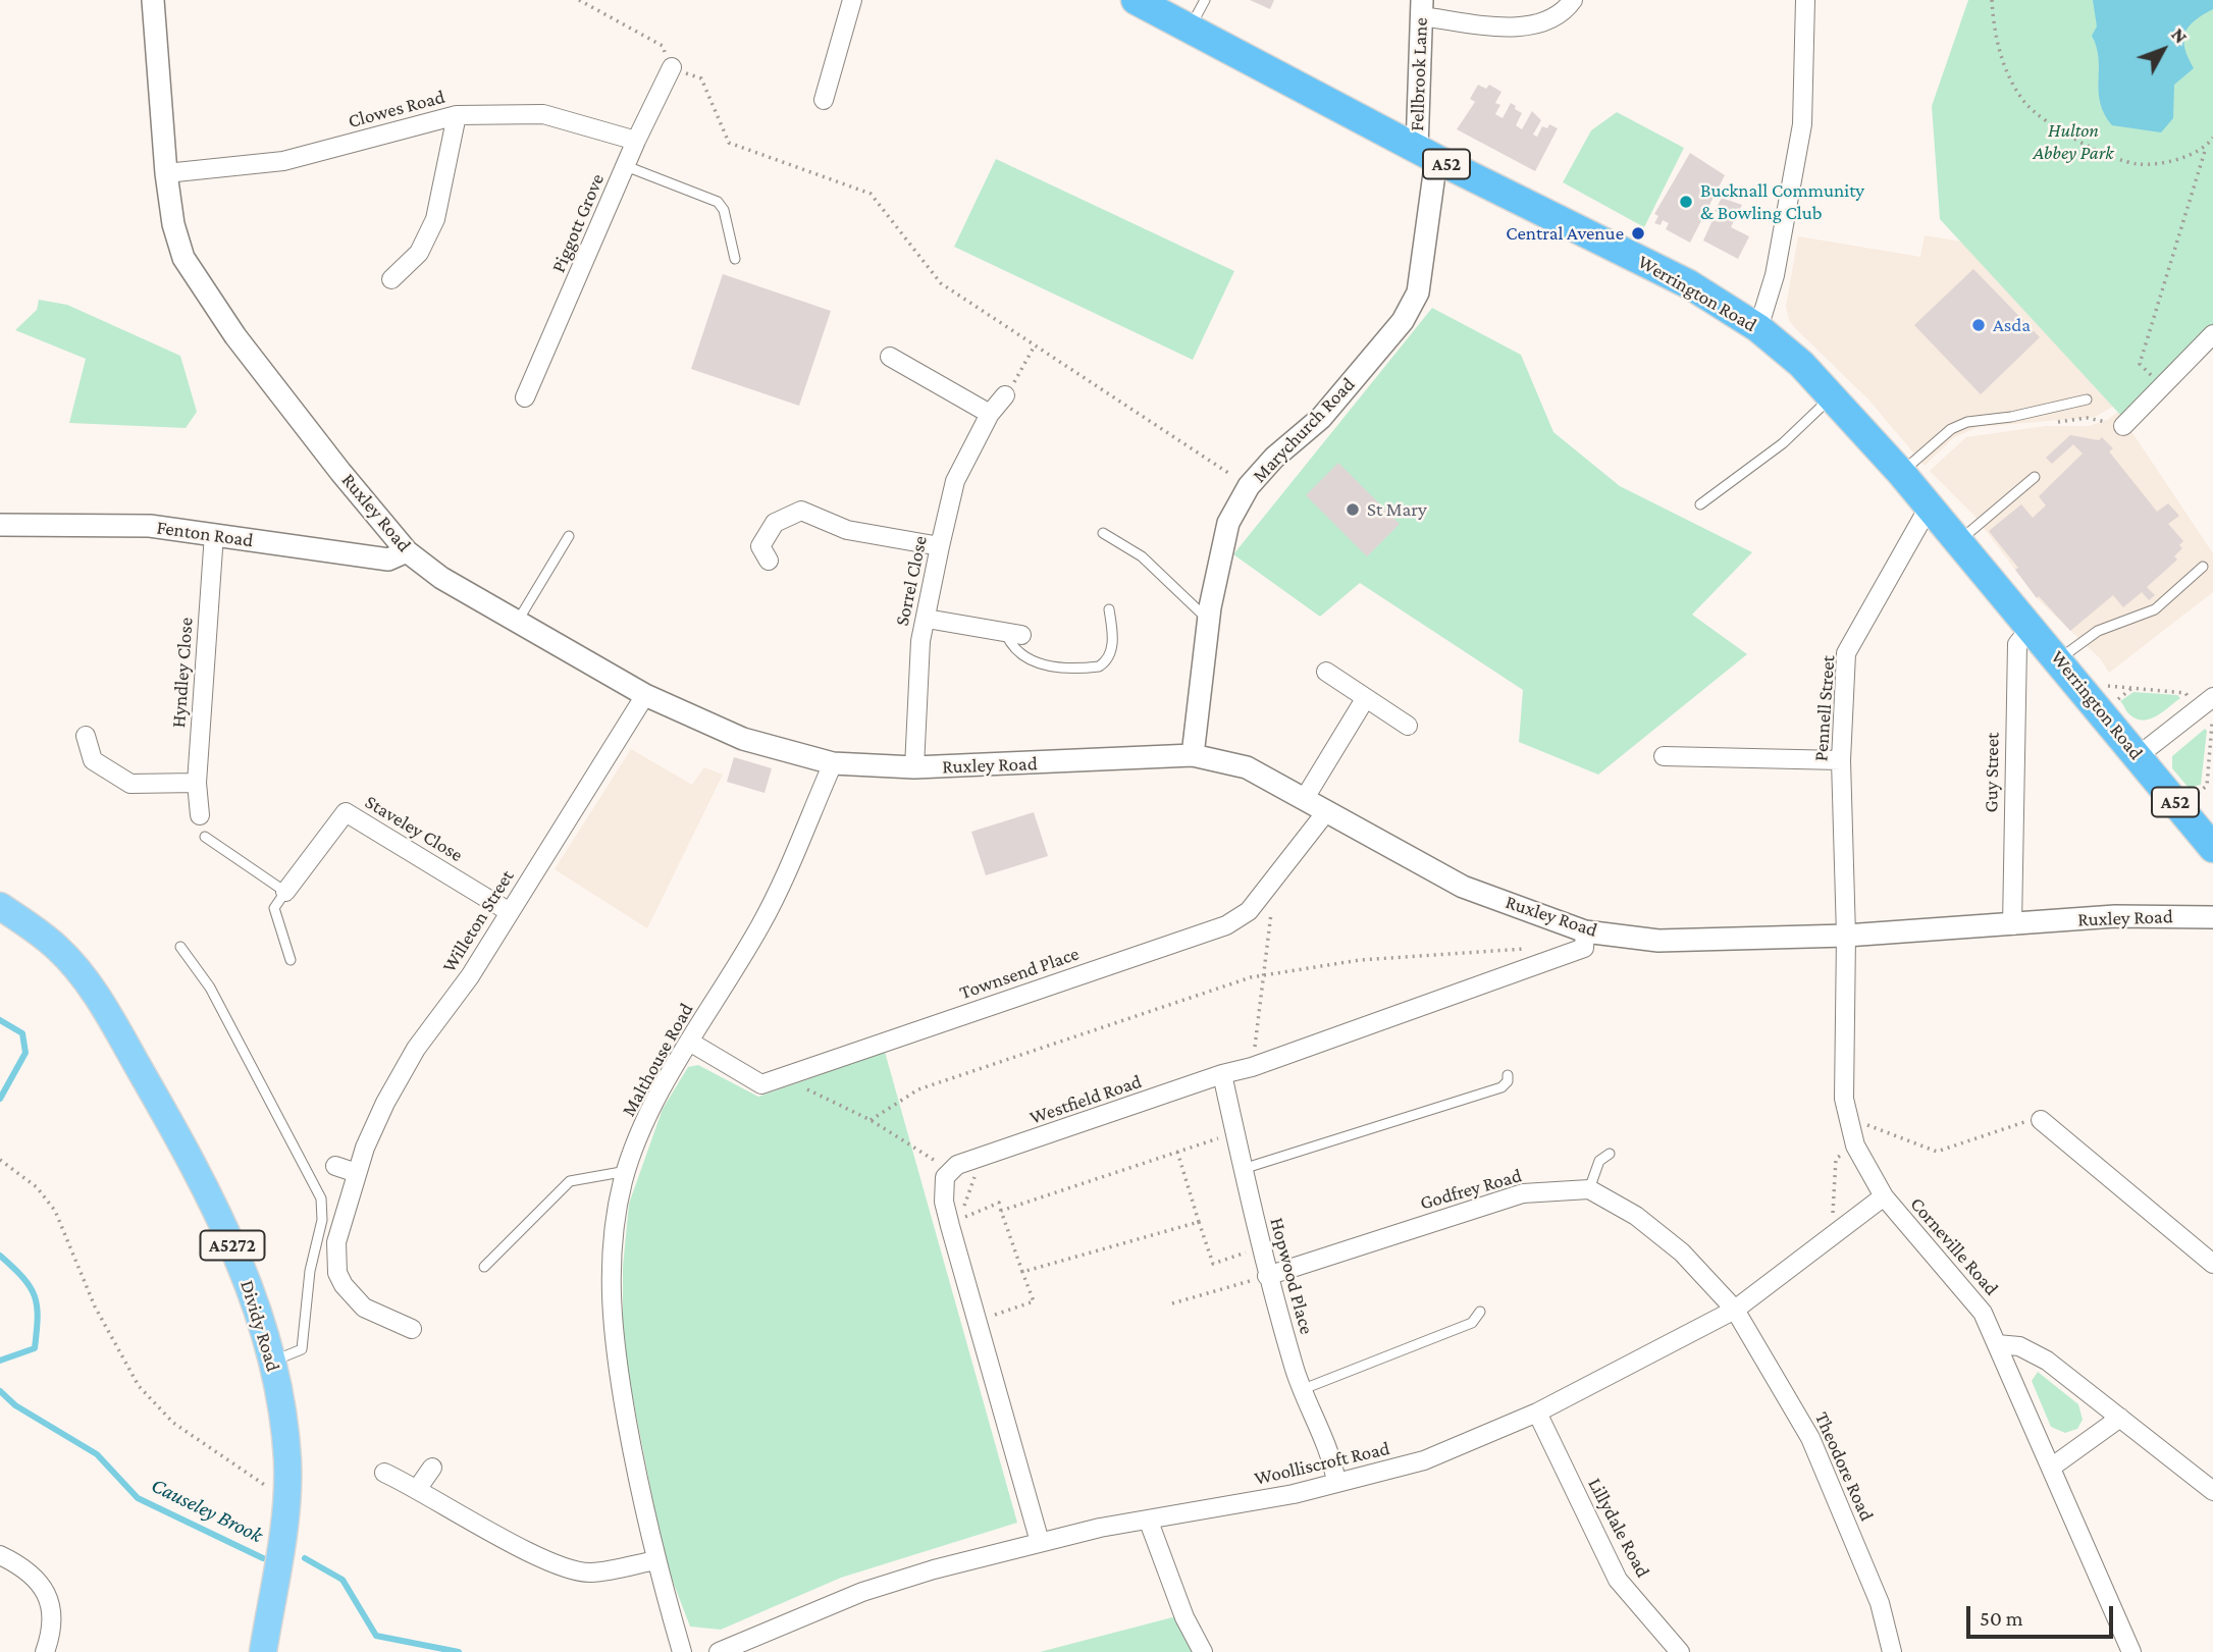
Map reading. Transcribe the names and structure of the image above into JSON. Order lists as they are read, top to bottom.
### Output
{
  "streets": {
    "highway": ["A52", "Werrington Road"],
    "main road": ["A5272", "Dividy Road"],
    "street": [
      "Fellbrook Lane",
      "Clowes Road",
      "Piggott Grove",
      "Marychurch Road",
      "Ruxley Road",
      "Fenton Road",
      "Sorrel Close",
      "Hyndley Close",
      "Pennell Street",
      "Guy Street",
      "Staveley Close",
      "Willeton Street",
      "Townsend Place",
      "Malthouse Road",
      "Westfield Road",
      "Godfrey Road",
      "Corneville Road",
      "Hopwood Place",
      "Woolliscroft Road",
      "Theodore Road",
      "Lillydale Road"
    ]
  },
  "crossings": [
    ["Fellbrook Lane", "Werrington Road"],
    ["Fellbrook Lane", "Marychurch Road"],
    ["Clowes Road", "Piggott Grove"],
    ["Clowes Road", "Ruxley Road"],
    ["Werrington Road", "Marychurch Road"],
    ["Werrington Road", "Pennell Street"],
    ["Werrington Road", "Guy Street"],
    ["Marychurch Road", "Ruxley Road"],
    ["Ruxley Road", "Fenton Road"],
    ["Ruxley Road", "Sorrel Close"],
    ["Ruxley Road", "Pennell Street"],
    ["Ruxley Road", "Guy Street"],
    ["Ruxley Road", "Willeton Street"],
    ["Ruxley Road", "Townsend Place"],
    ["Ruxley Road", "Malthouse Road"],
    ["Ruxley Road", "Westfield Road"],
    ["Ruxley Road", "Corneville Road"],
    ["Fenton Road", "Hyndley Close"],
    ["Pennell Street", "Corneville Road"],
    ["Staveley Close", "Willeton Street"],
    ["Townsend Place", "Malthouse Road"],
    ["Westfield Road", "Hopwood Place"],
    ["Godfrey Road", "Hopwood Place"],
    ["Corneville Road", "Woolliscroft Road"],
    ["Hopwood Place", "Woolliscroft Road"],
    ["Woolliscroft Road", "Theodore Road"],
    ["Woolliscroft Road", "Lillydale Road"]
  ],
  "water": ["Causeley Brook"],
  "parks": ["Hulton Abbey Park"],
  "places": [
    "Bucknall Community & Bowling Club",
    "Central Avenue",
    "Asda",
    "St Mary"
  ],
  "scale_bar": "50 m",
  "north": "top right"
}
